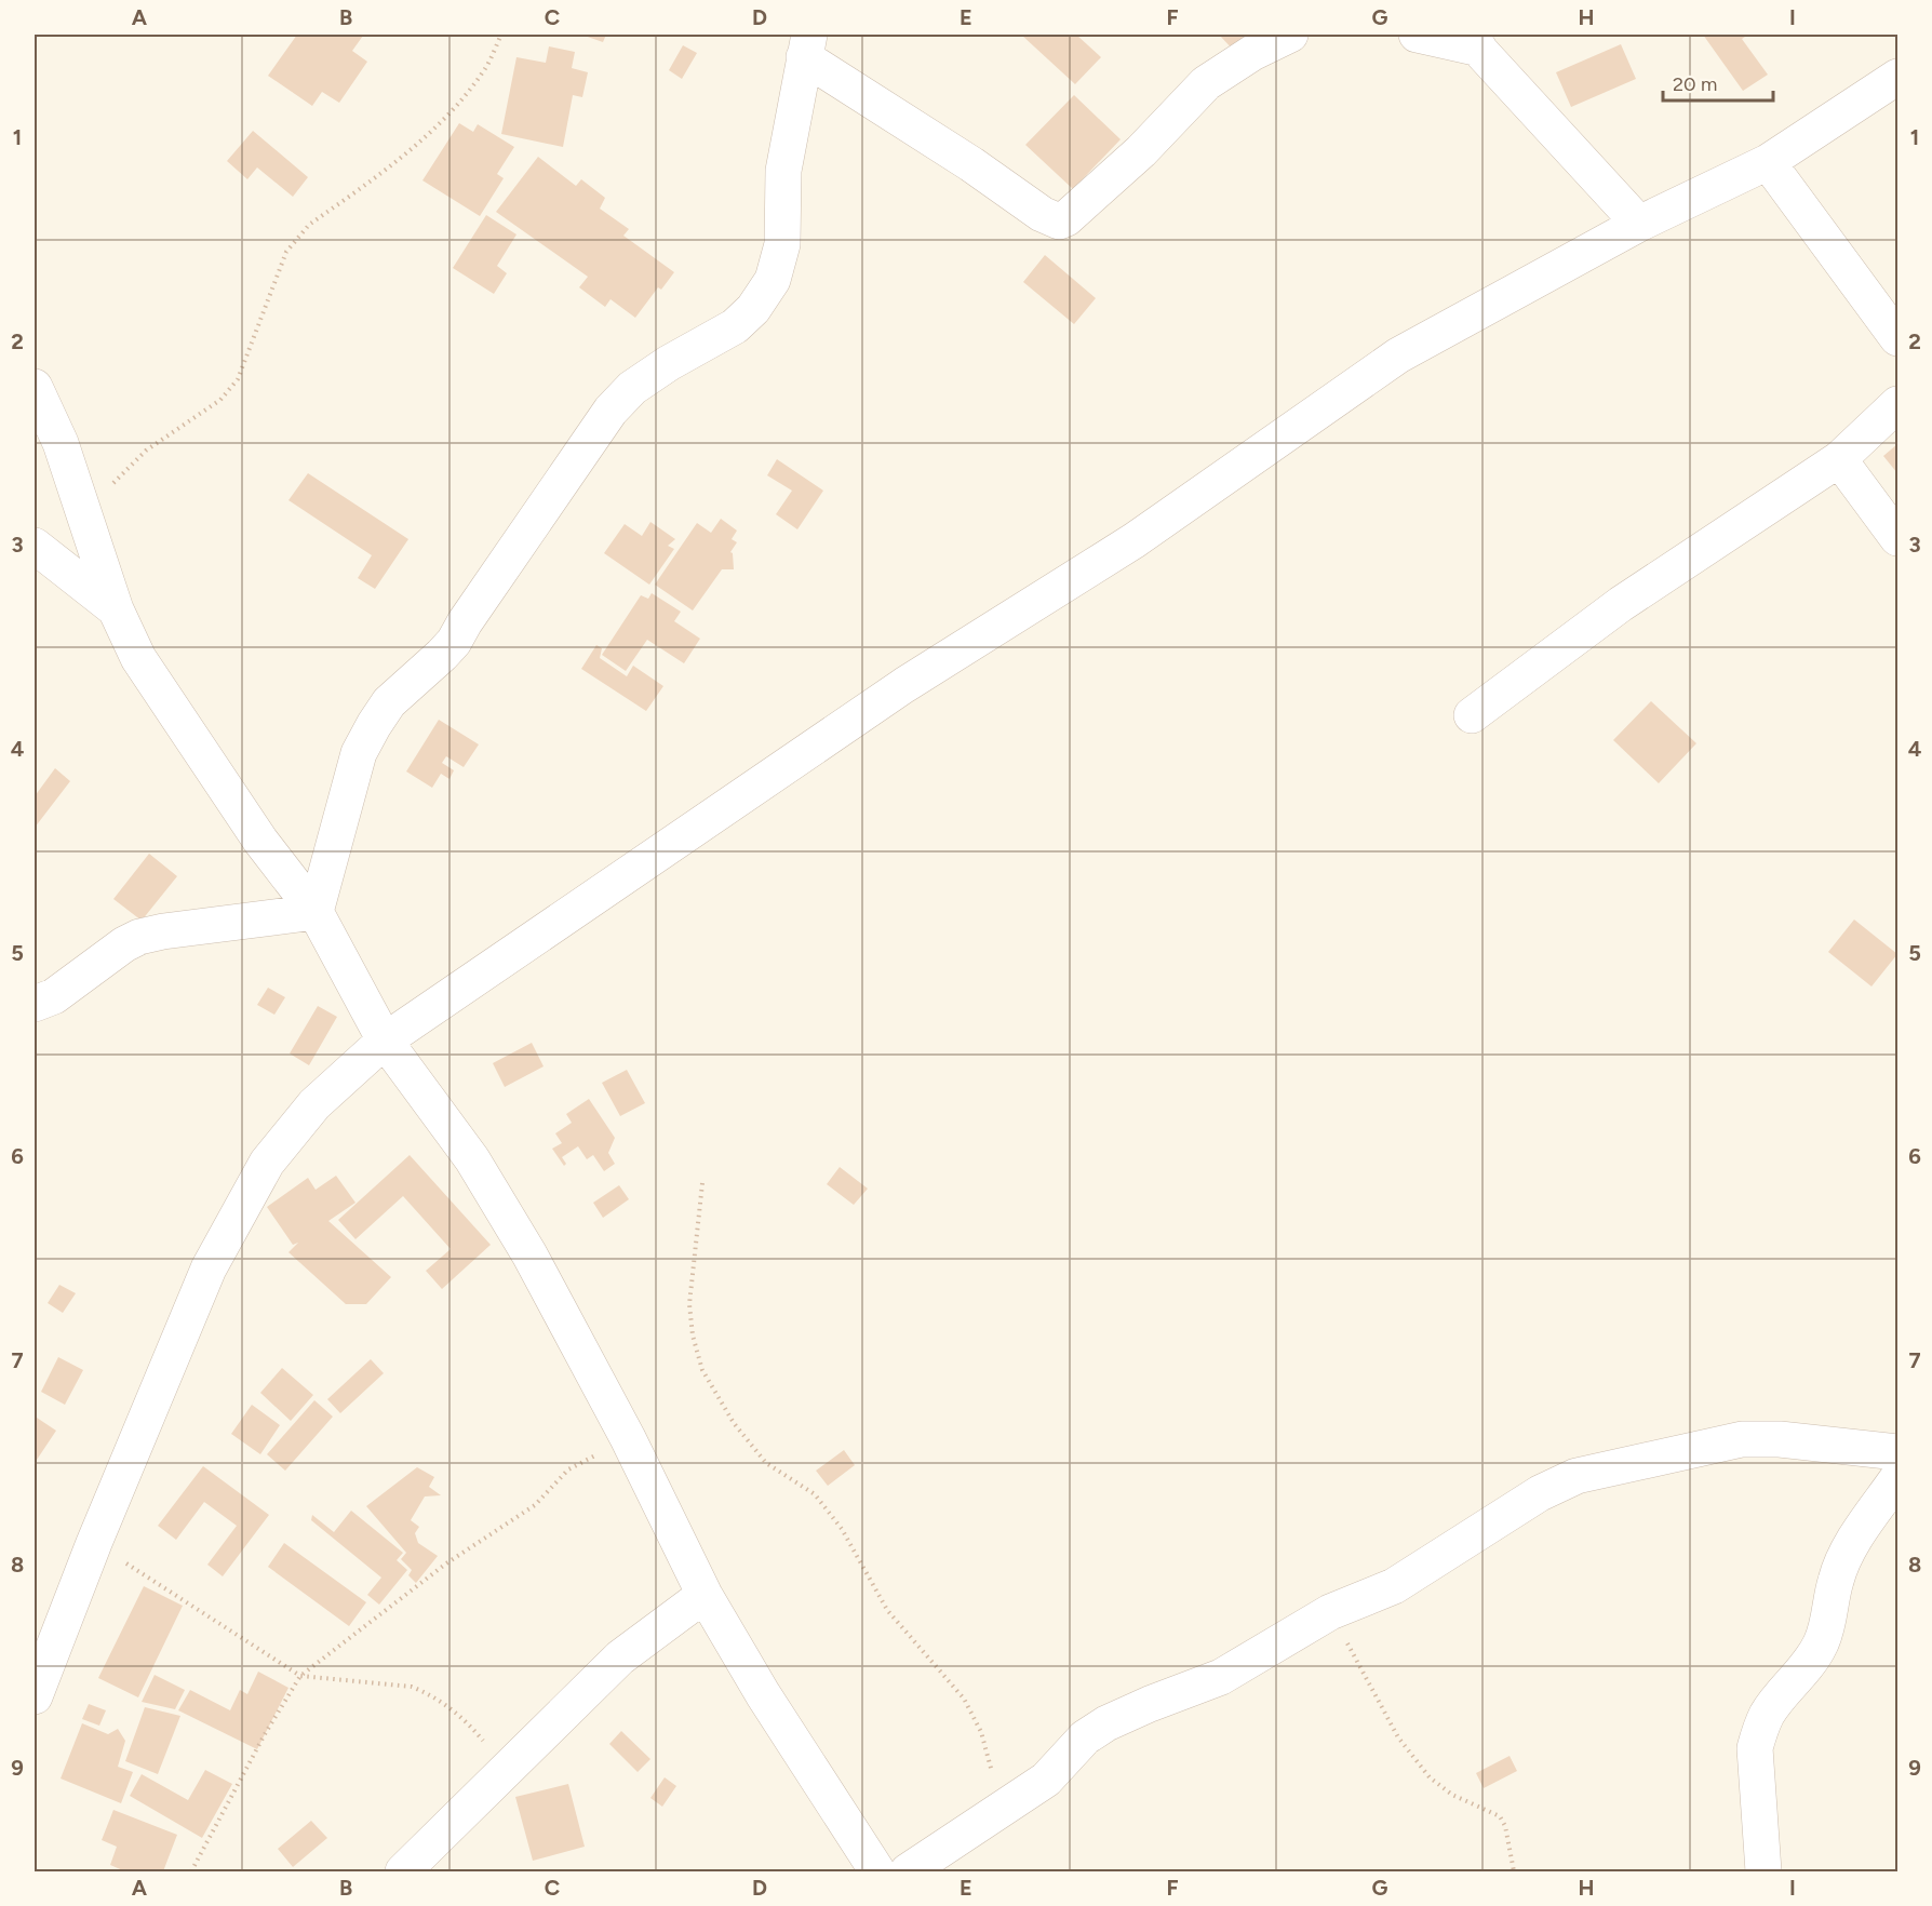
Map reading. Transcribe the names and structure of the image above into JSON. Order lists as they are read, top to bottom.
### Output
{
  "scale_bar": "20 m",
  "grid": {
    "columns": [
      "A",
      "B",
      "C",
      "D",
      "E",
      "F",
      "G",
      "H",
      "I"
    ],
    "rows": [
      "1",
      "2",
      "3",
      "4",
      "5",
      "6",
      "7",
      "8",
      "9"
    ]
  }
}
